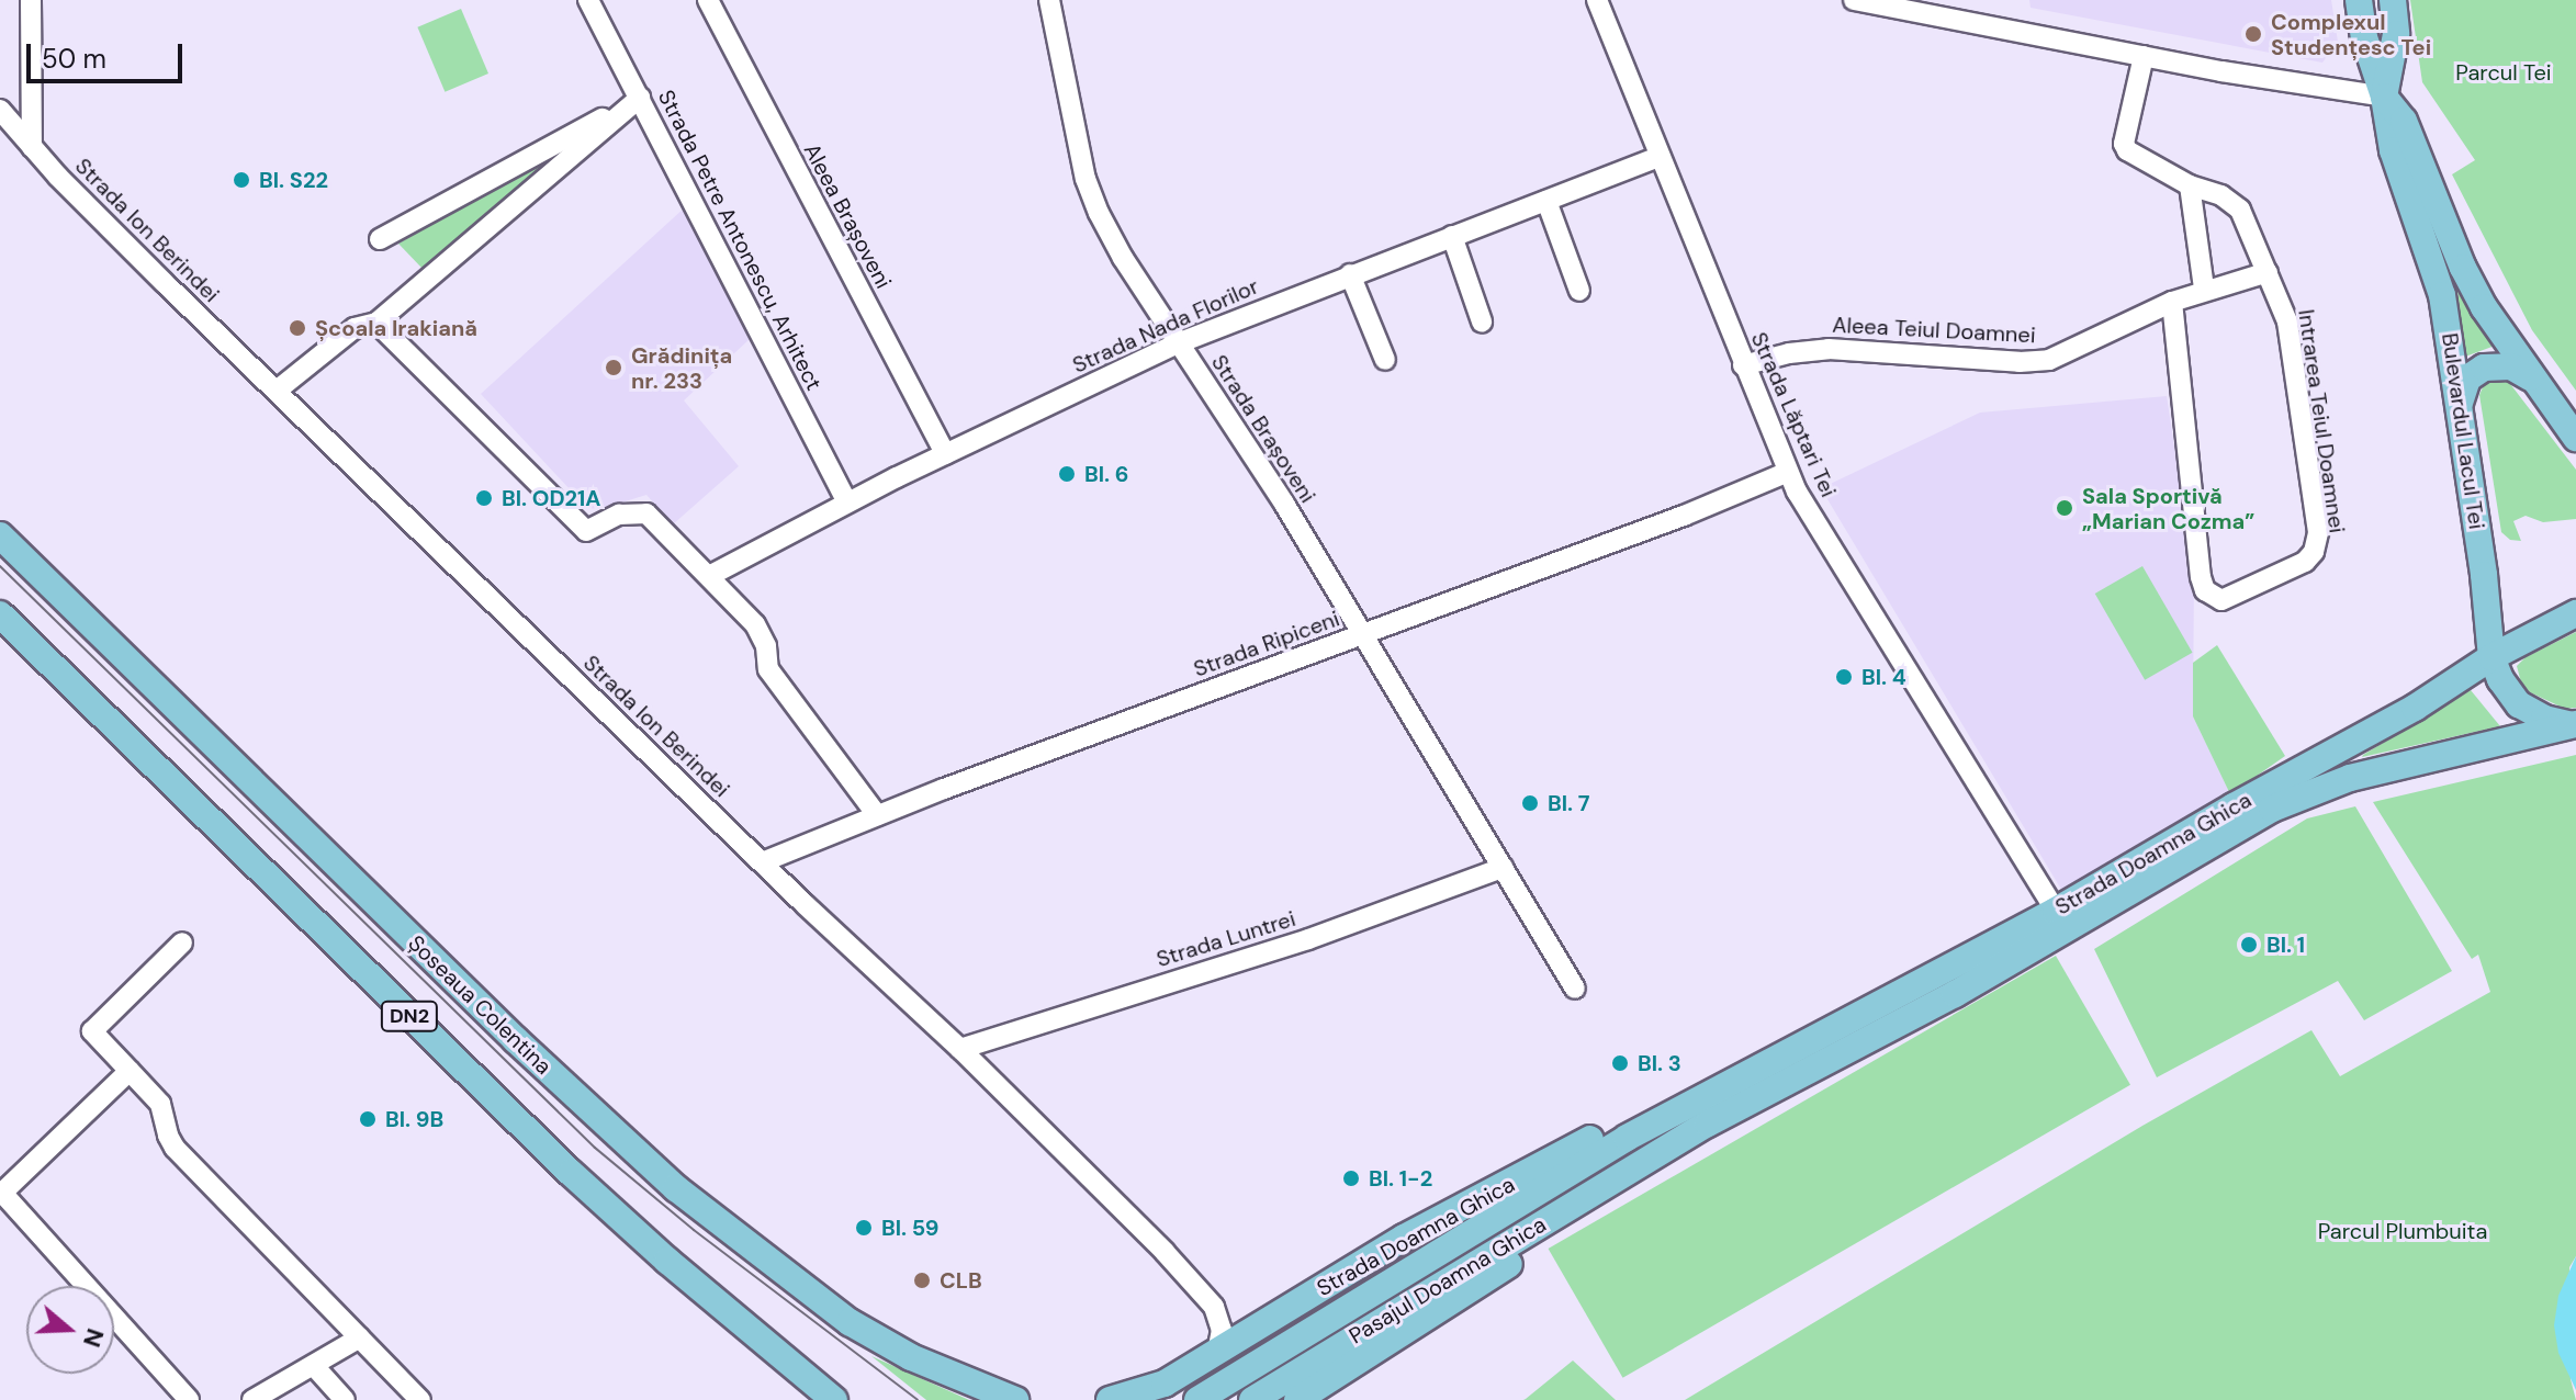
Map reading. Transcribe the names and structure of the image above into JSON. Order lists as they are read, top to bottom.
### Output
{
  "streets": {
    "main road": [
      "Bulevardul Lacul Tei",
      "Strada Doamna Ghica",
      "Șoseaua Colentina",
      "DN2",
      "Pasajul Doamna Ghica"
    ],
    "street": [
      "Aleea Brașoveni",
      "Strada Ion Berindei",
      "Strada Petre Antonescu, Arhitect",
      "Strada Nada Florilor",
      "Aleea Teiul Doamnei",
      "Strada Lăptari Tei",
      "Intrarea Teiul Doamnei",
      "Strada Brașoveni",
      "Strada Ripiceni",
      "Strada Luntrei"
    ]
  },
  "crossings": [
    ["Aleea Brașoveni", "Strada Nada Florilor"],
    ["Strada Ion Berindei", "Strada Ripiceni"],
    ["Strada Ion Berindei", "Strada Doamna Ghica"],
    ["Strada Ion Berindei", "Strada Luntrei"],
    ["Strada Petre Antonescu, Arhitect", "Strada Nada Florilor"],
    ["Strada Nada Florilor", "Strada Lăptari Tei"],
    ["Strada Nada Florilor", "Strada Brașoveni"],
    ["Aleea Teiul Doamnei", "Strada Lăptari Tei"],
    ["Aleea Teiul Doamnei", "Intrarea Teiul Doamnei"],
    ["Strada Lăptari Tei", "Strada Ripiceni"],
    ["Strada Lăptari Tei", "Strada Doamna Ghica"],
    ["Strada Brașoveni", "Strada Ripiceni"],
    ["Bulevardul Lacul Tei", "Strada Doamna Ghica"],
    ["Strada Doamna Ghica", "Pasajul Doamna Ghica"]
  ],
  "parks": ["Parcul Tei", "Parcul Plumbuita"],
  "places": [
    "Complexul Studențesc Tei",
    "Bl. S22",
    "Școala Irakiană",
    "Grădinița nr. 233",
    "Bl. 6",
    "Bl. OD21A",
    "Sala Sportivă „Marian Cozma”",
    "Bl. 4",
    "Bl. 7",
    "Bl. 1",
    "Bl. 3",
    "Bl. 9B",
    "Bl. 1-2",
    "Bl. 59",
    "CLB"
  ],
  "scale_bar": "50 m",
  "north": "right"
}
